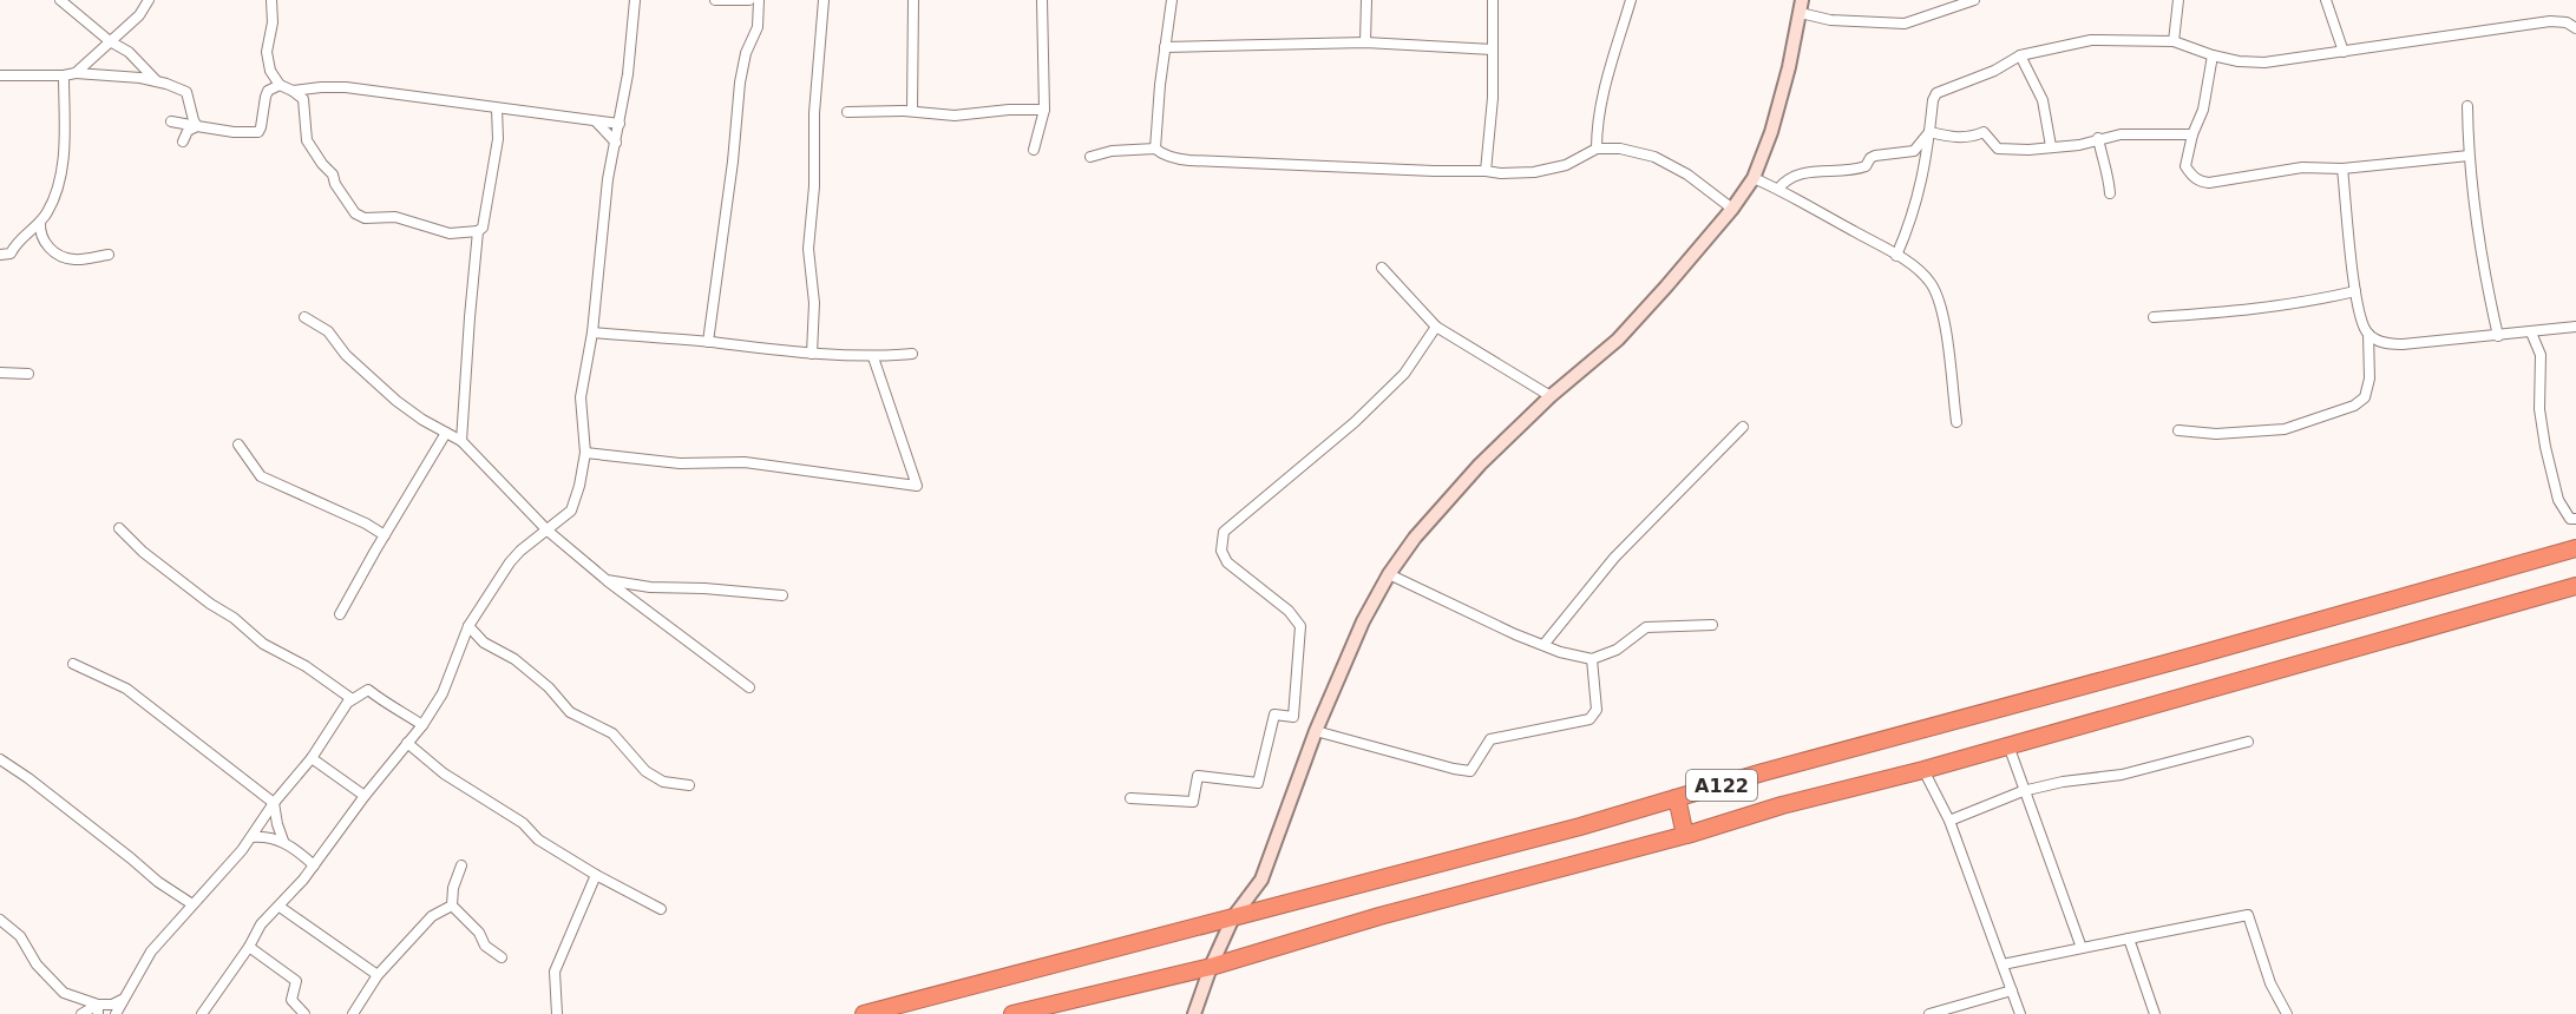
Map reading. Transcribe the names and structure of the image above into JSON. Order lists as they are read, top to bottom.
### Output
{
  "streets": {
    "highway": ["A122"]
  }
}
